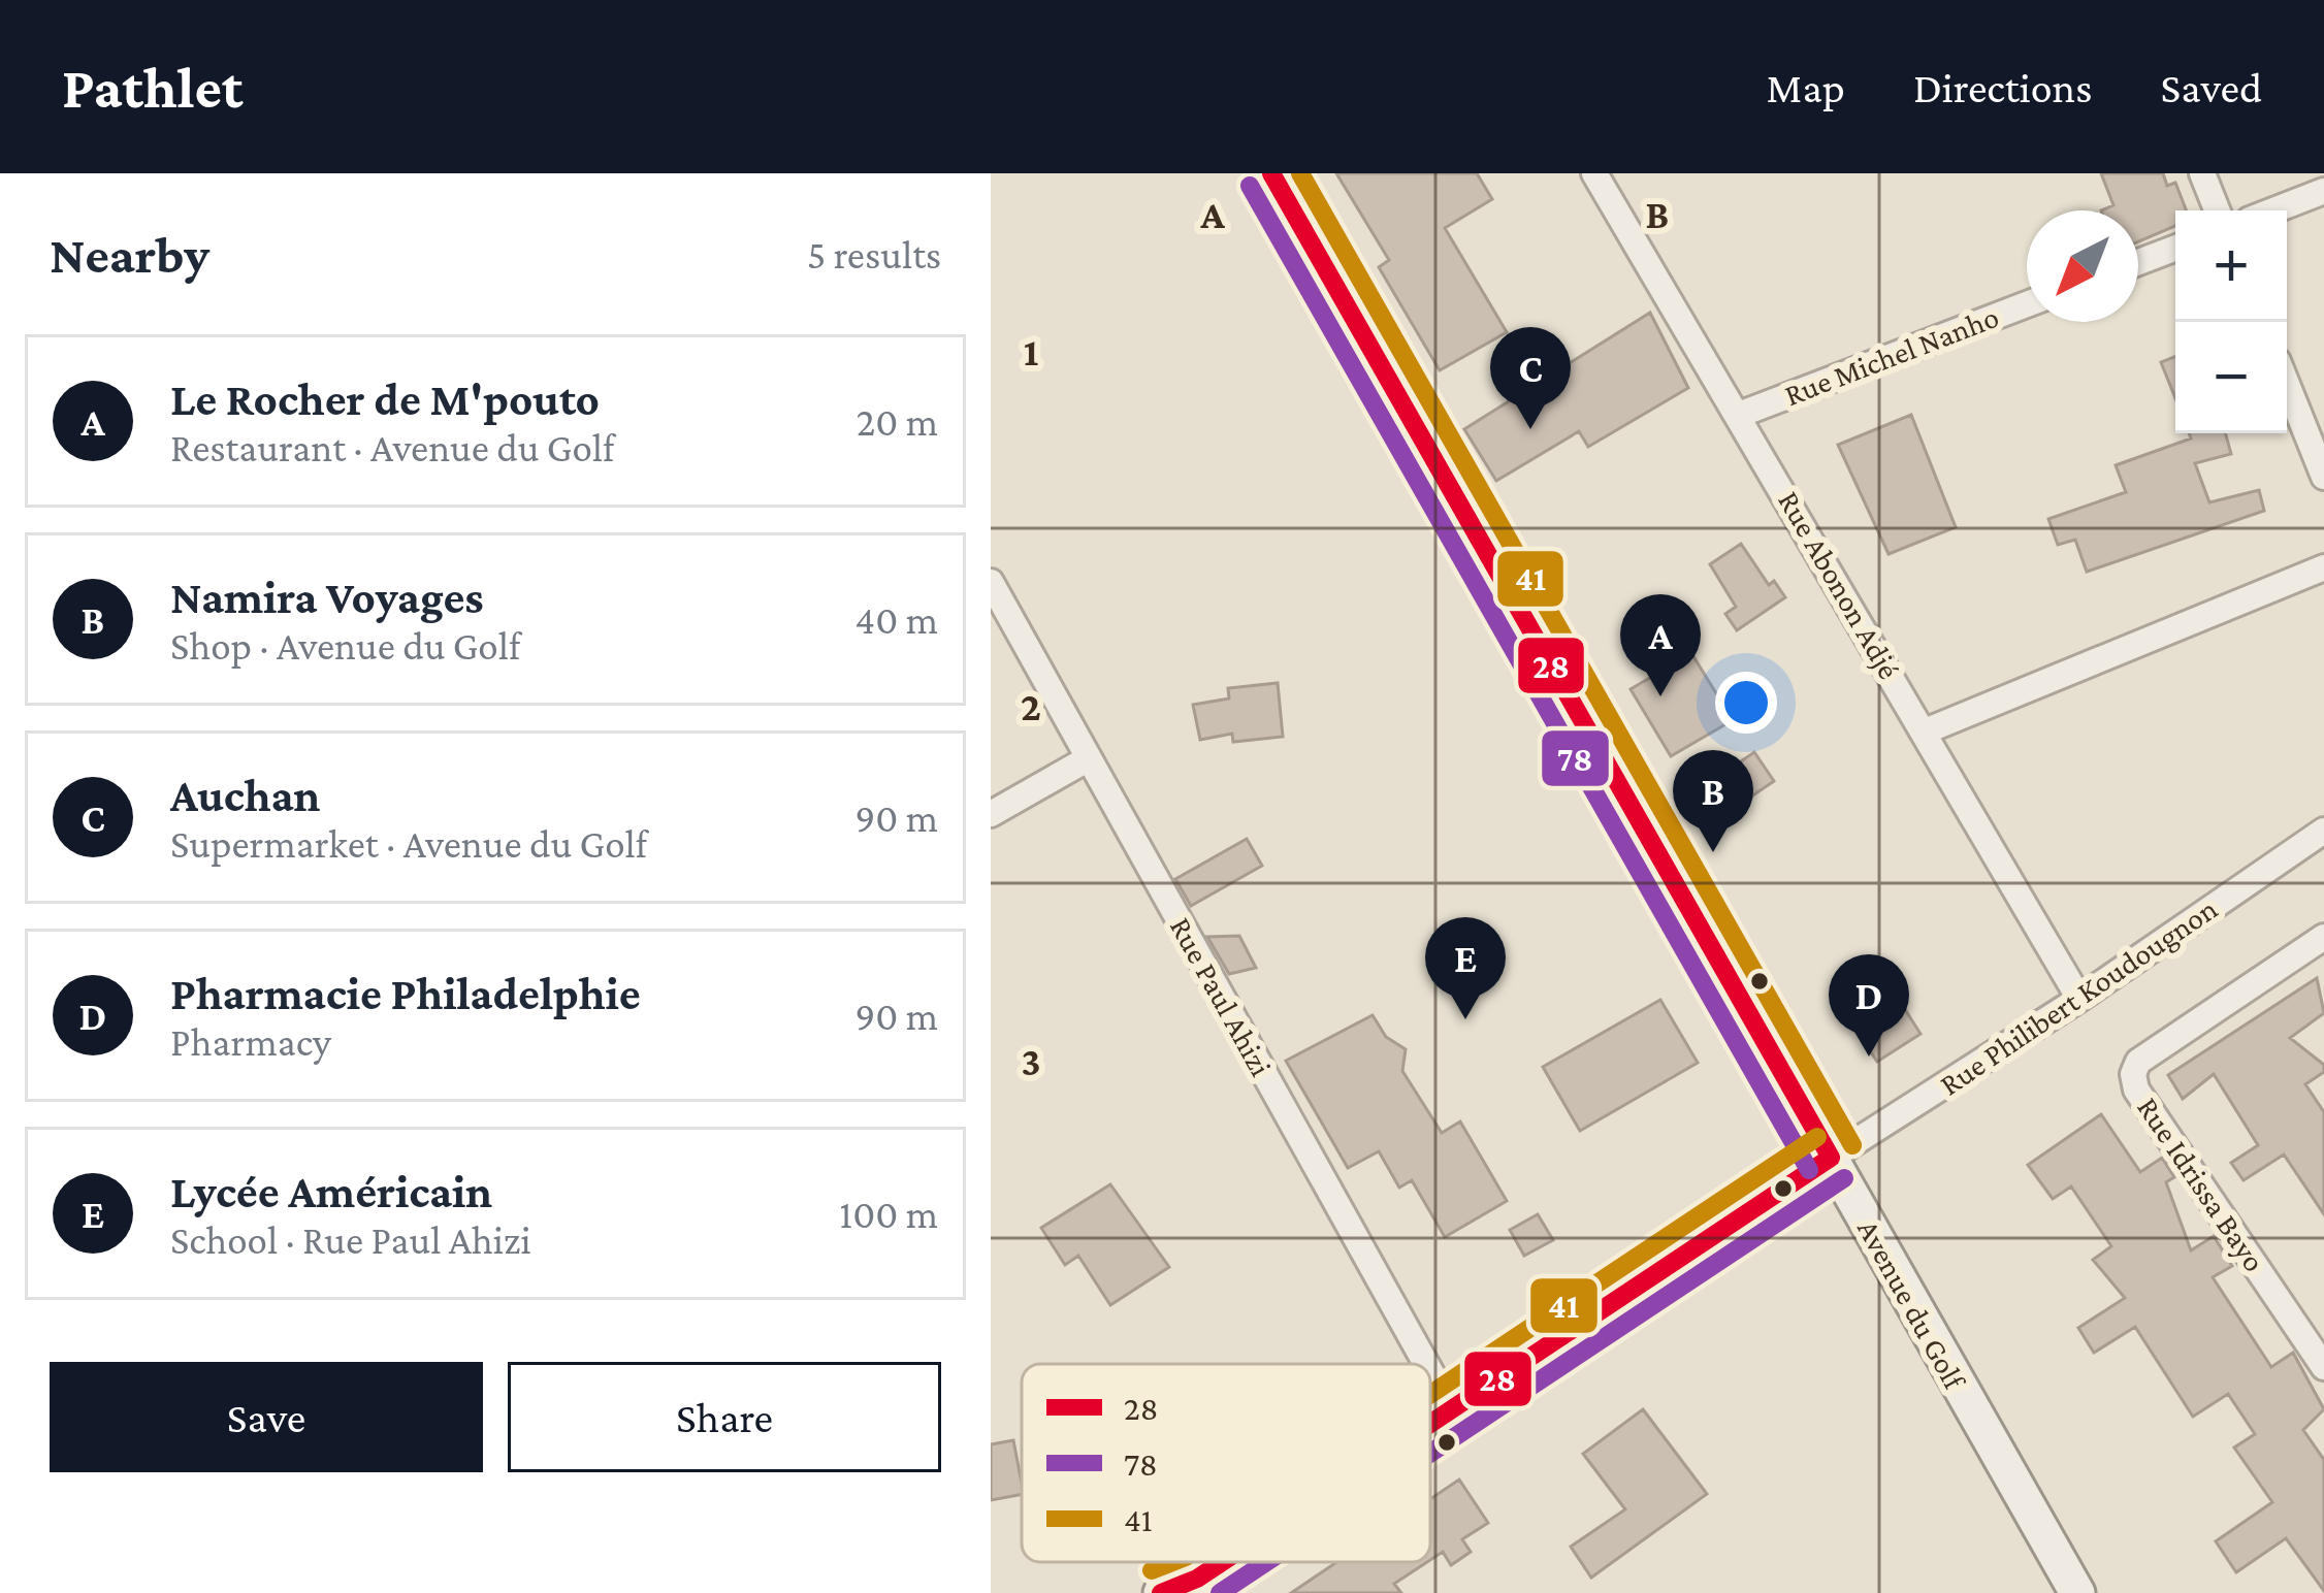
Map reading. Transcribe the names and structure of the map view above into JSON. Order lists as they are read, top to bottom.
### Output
{
  "streets": {
    "main road": ["Avenue du Golf"],
    "street": [
      "Rue Michel Nanho",
      "Rue Abonon Adjé",
      "Rue Paul Ahizi",
      "Rue Philibert Koudougnon",
      "Rue Idrissa Bayo"
    ]
  },
  "crossings": [
    ["Rue Michel Nanho", "Rue Abonon Adjé"],
    ["Rue Abonon Adjé", "Rue Philibert Koudougnon"],
    ["Rue Philibert Koudougnon", "Avenue du Golf"]
  ],
  "lines": ["transit line 28", "transit line 41", "transit line 78"],
  "legend": ["28", "78", "41"],
  "north": "bottom left",
  "page": {
    "header": "Pathlet",
    "nav": ["Map", "Directions", "Saved"],
    "heading": ["Nearby", "5 results"],
    "map_buttons": ["+", "−"],
    "pins": [
      "C",
      "A",
      "B",
      "E",
      "D"
    ],
    "list": [
      {
        "mark": "A",
        "name": "Le Rocher de M'pouto",
        "note": "Restaurant · Avenue du Golf",
        "value": "20 m"
      },
      {
        "mark": "B",
        "name": "Namira Voyages",
        "note": "Shop · Avenue du Golf",
        "value": "40 m"
      },
      {
        "mark": "C",
        "name": "Auchan",
        "note": "Supermarket · Avenue du Golf",
        "value": "90 m"
      },
      {
        "mark": "D",
        "name": "Pharmacie Philadelphie",
        "note": "Pharmacy",
        "value": "90 m"
      },
      {
        "mark": "E",
        "name": "Lycée Américain",
        "note": "School · Rue Paul Ahizi",
        "value": "100 m"
      }
    ],
    "buttons": ["Save", "Share"]
  },
  "grid": {
    "columns": ["A", "B"],
    "rows": ["1", "2", "3"]
  }
}
